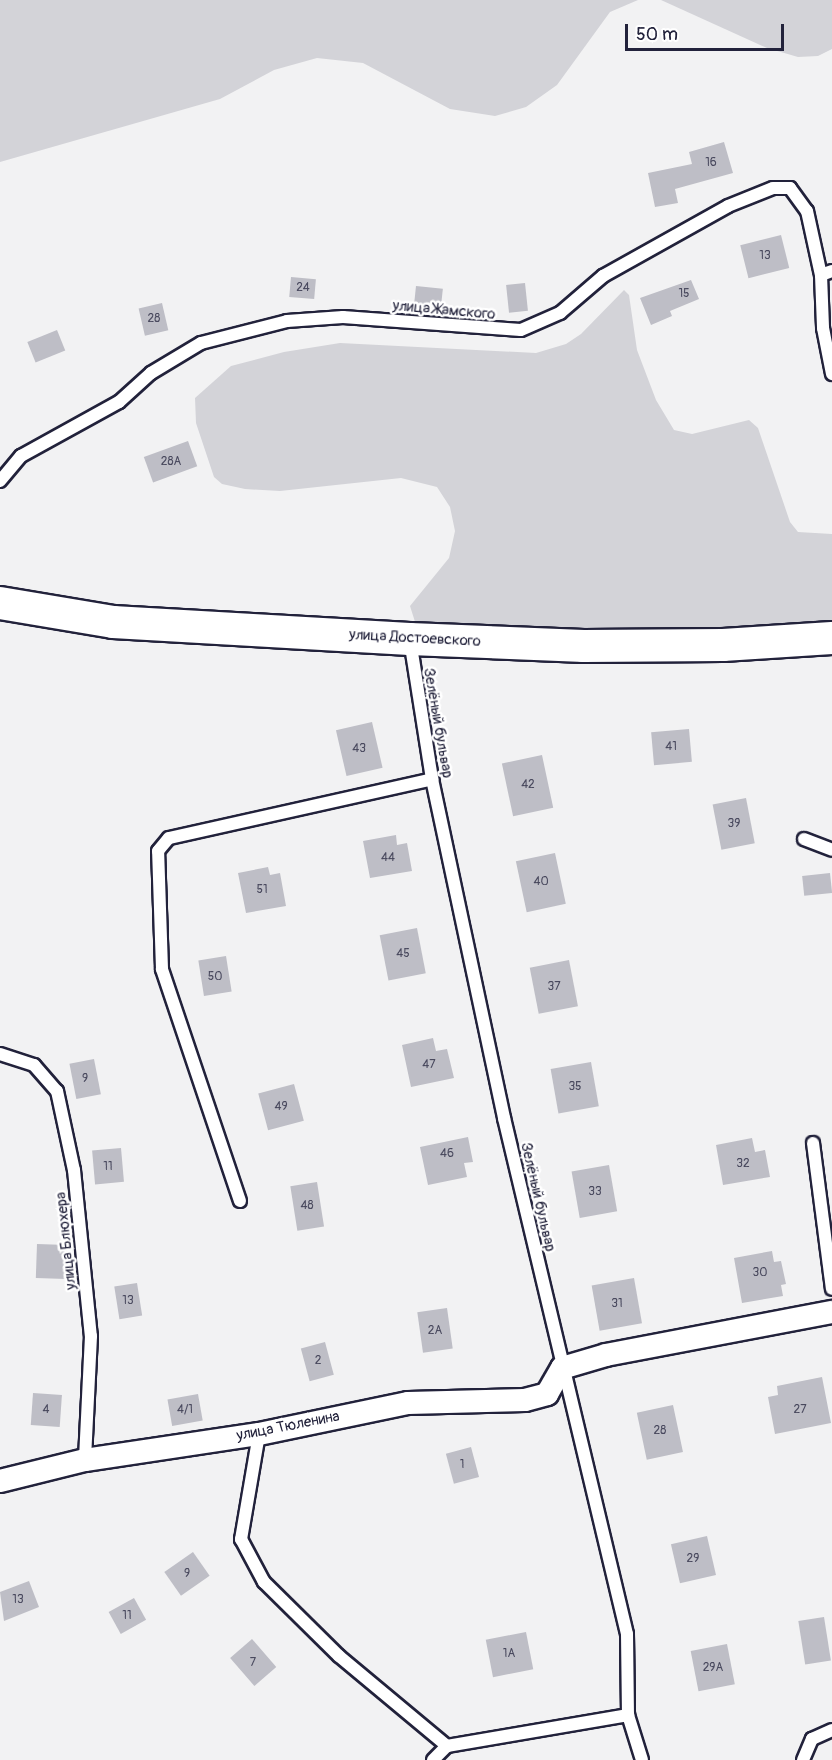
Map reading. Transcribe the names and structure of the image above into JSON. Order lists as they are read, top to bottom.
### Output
{
  "streets": {
    "main road": ["улица Достоевского"],
    "street": ["улица Тюленина"],
    "lane": ["улица Жамского", "Зелёный бульвар", "улица Блюхера"]
  },
  "crossings": [
    ["улица Достоевского", "Зелёный бульвар"],
    ["Зелёный бульвар", "улица Тюленина"],
    ["улица Блюхера", "улица Тюленина"]
  ],
  "house_numbers": [
    "16",
    "13",
    "24",
    "15",
    "28",
    "28А",
    "41",
    "43",
    "42",
    "39",
    "44",
    "40",
    "51",
    "45",
    "50",
    "37",
    "47",
    "9",
    "35",
    "49",
    "46",
    "32",
    "11",
    "33",
    "48",
    "30",
    "13",
    "31",
    "2А",
    "2",
    "4",
    "4/1",
    "27",
    "28",
    "1",
    "29",
    "9",
    "13",
    "11",
    "1А",
    "7",
    "29А"
  ],
  "scale_bar": "50 m"
}
